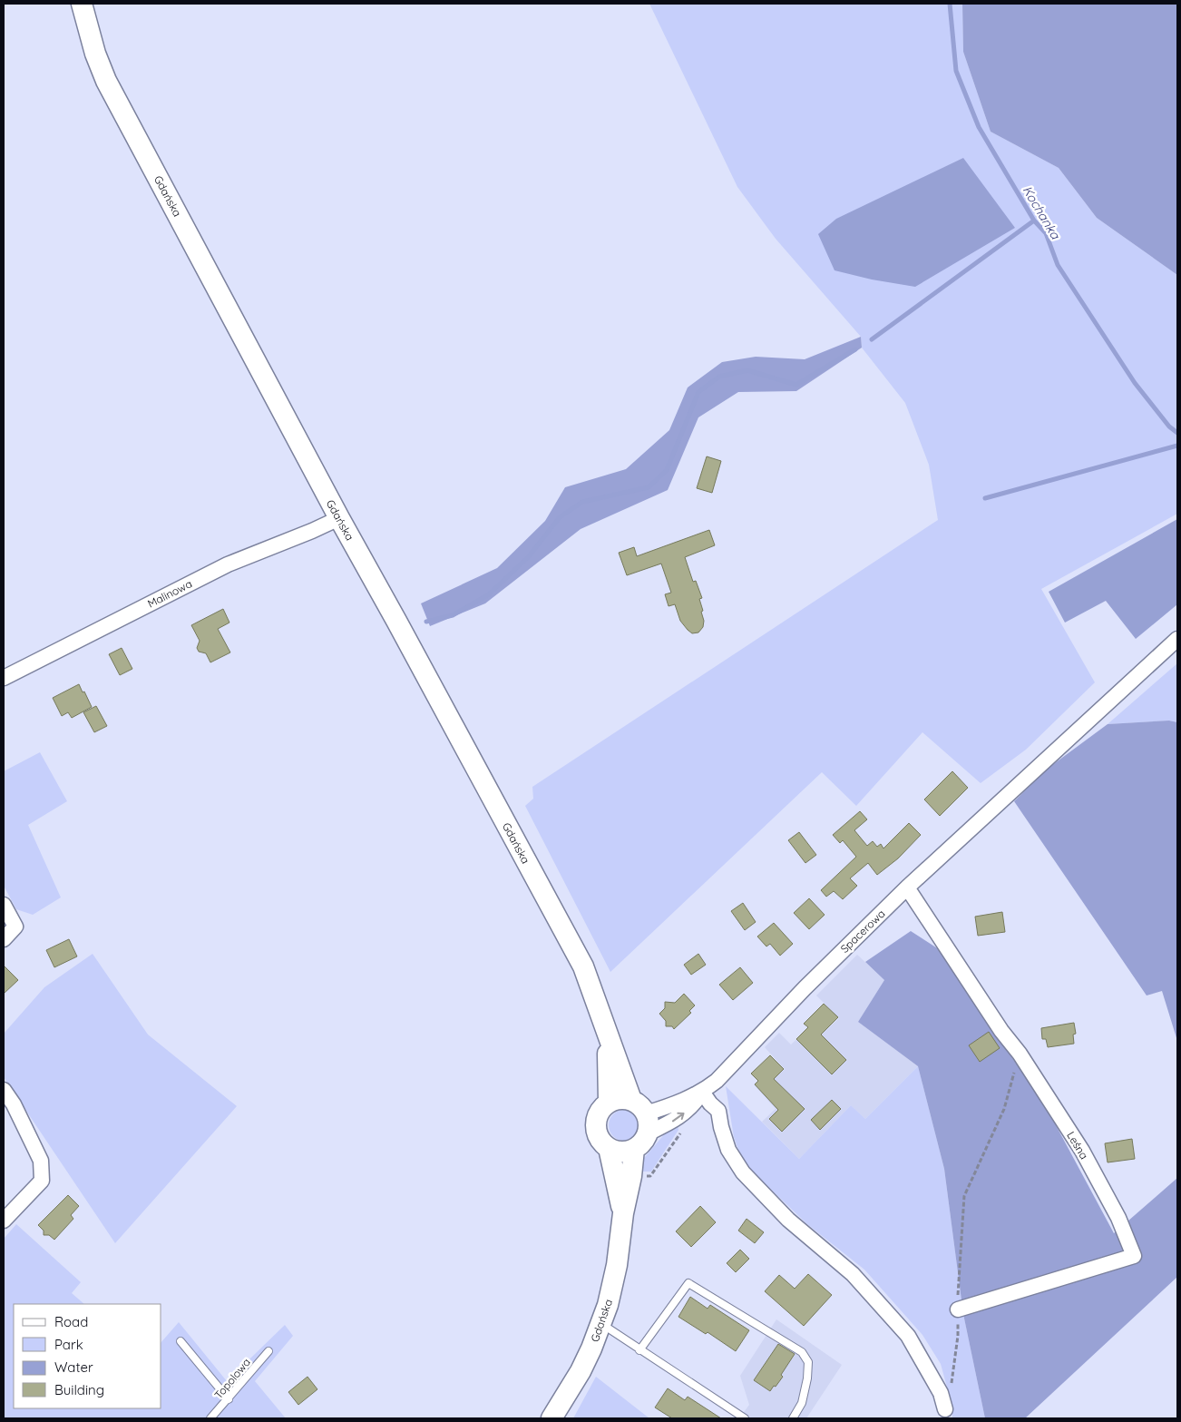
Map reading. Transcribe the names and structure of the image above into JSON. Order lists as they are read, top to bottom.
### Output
{
  "streets": {
    "main road": ["Gdańska"],
    "street": ["Malinowa", "Spacerowa", "Leśna"],
    "lane": ["Topolowa"]
  },
  "crossings": [
    ["Gdańska", "Malinowa"],
    ["Gdańska", "Spacerowa"],
    ["Spacerowa", "Leśna"]
  ],
  "water": ["Kochanka"],
  "legend": [
    "Road",
    "Park",
    "Water",
    "Building"
  ]
}
